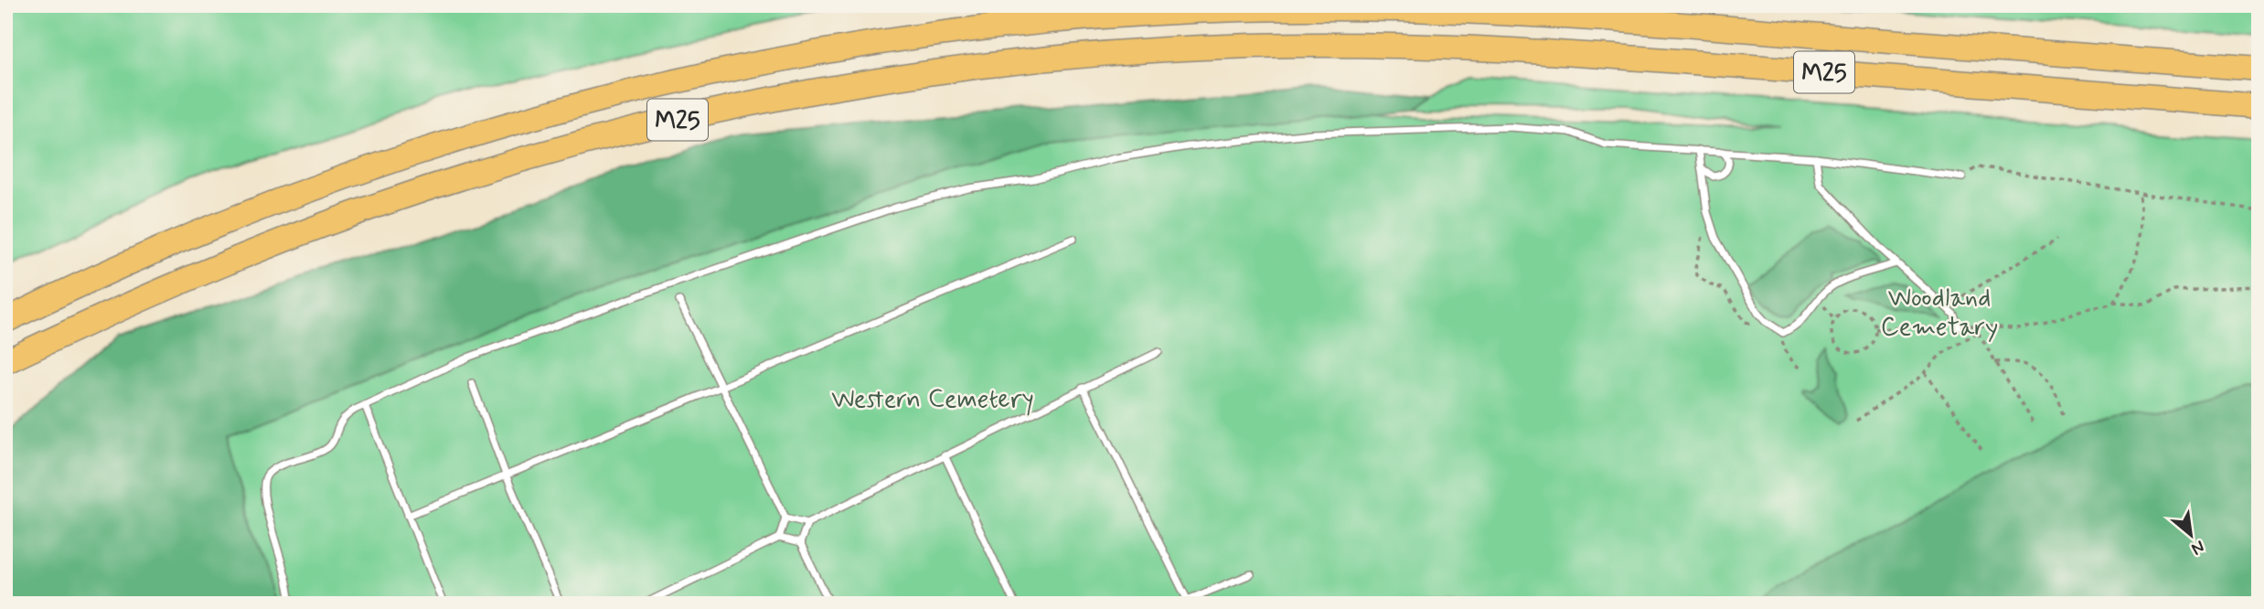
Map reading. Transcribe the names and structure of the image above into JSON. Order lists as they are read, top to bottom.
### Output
{
  "streets": {
    "highway": ["M25"]
  },
  "parks": ["Woodland Cemetary", "Western Cemetery"],
  "north": "bottom right"
}
